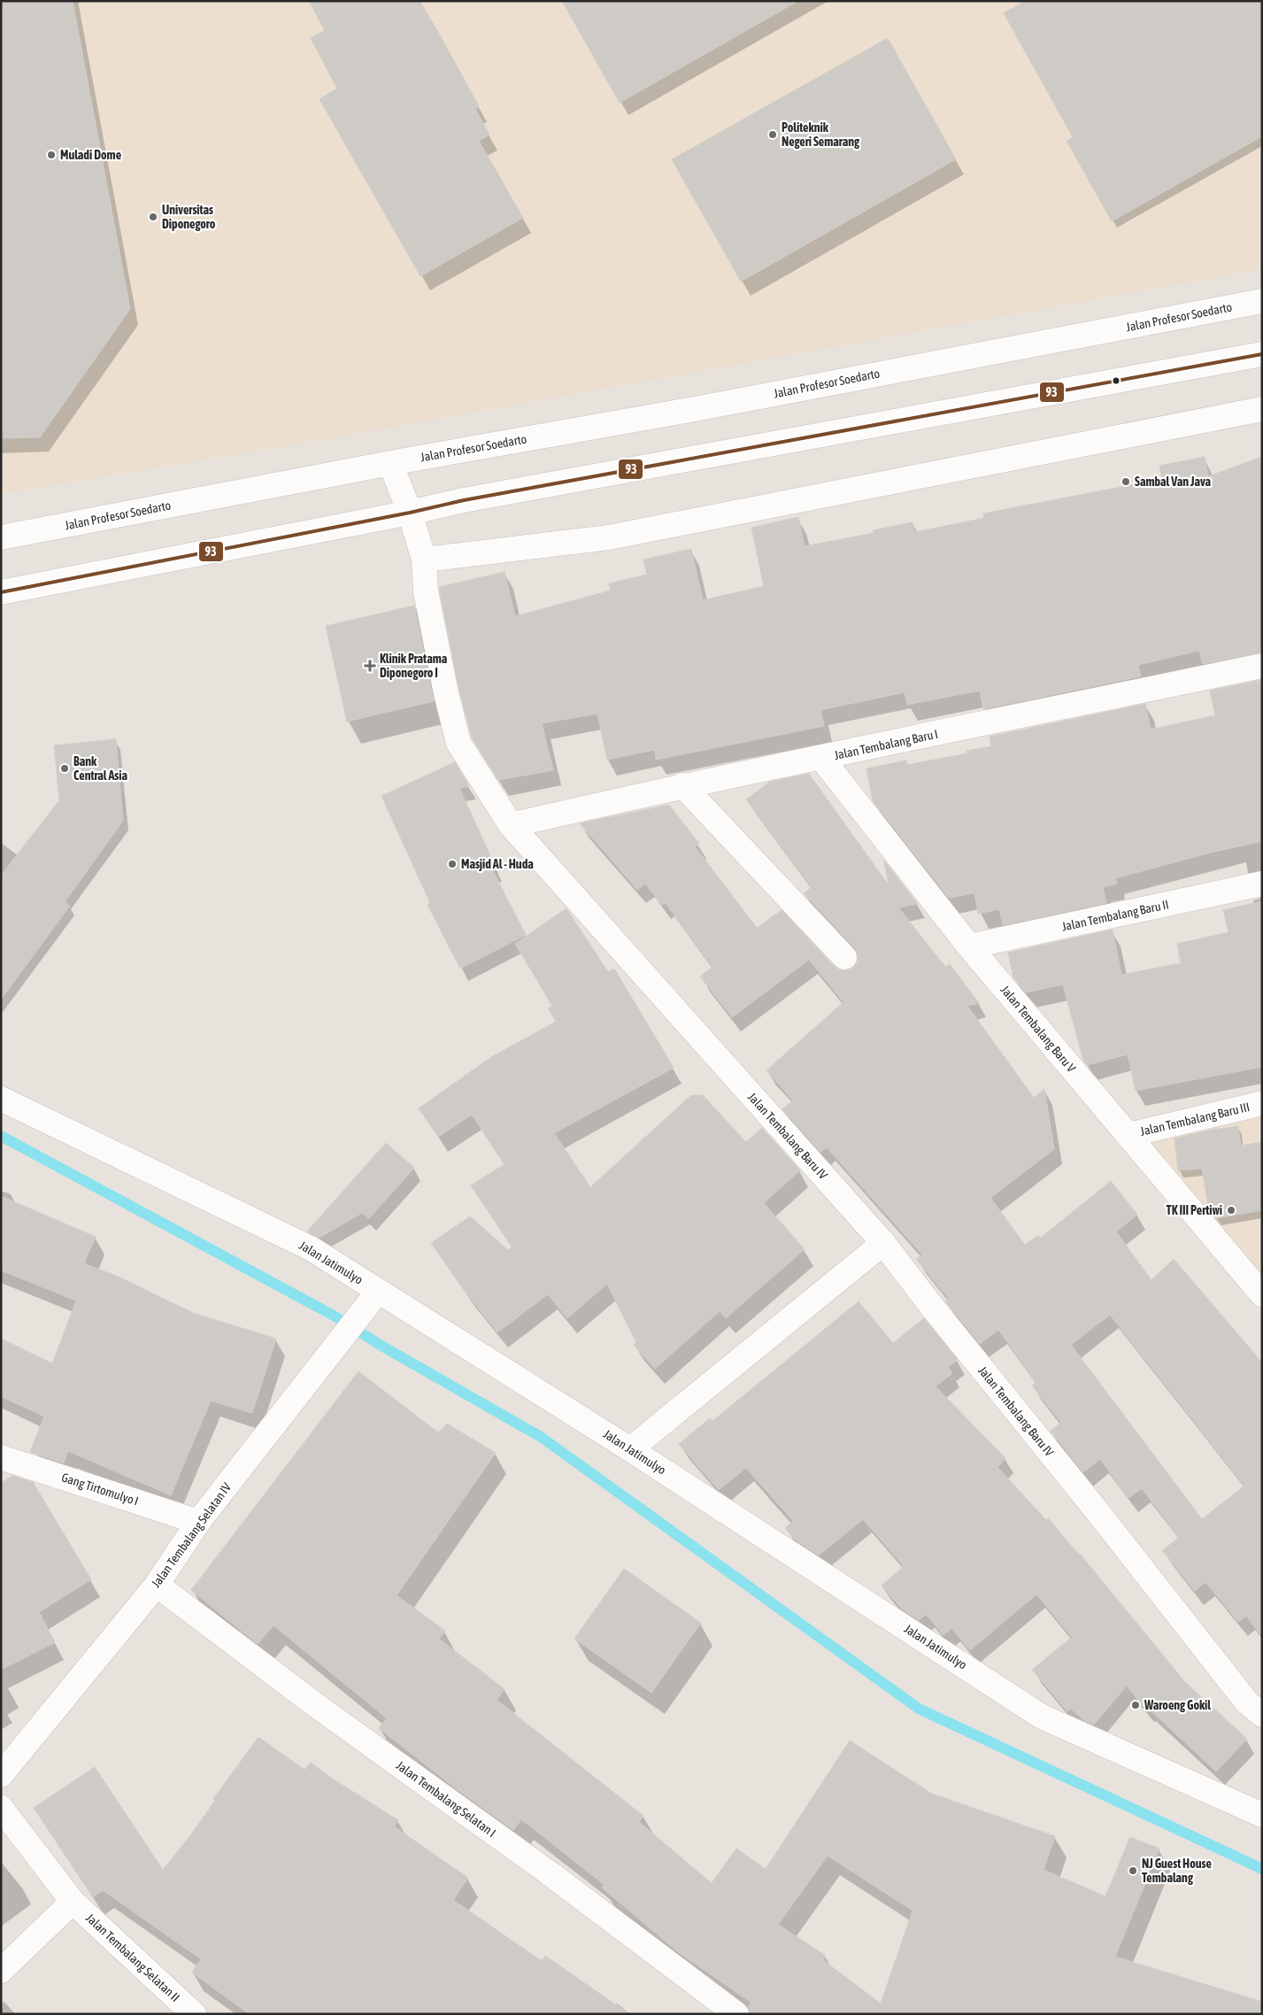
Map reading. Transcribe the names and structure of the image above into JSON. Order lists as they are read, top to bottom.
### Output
{
  "streets": {
    "street": [
      "Jalan Profesor Soedarto",
      "Jalan Tembalang Baru I",
      "Jalan Tembalang Baru II",
      "Jalan Tembalang Baru V",
      "Jalan Tembalang Baru III",
      "Jalan Tembalang Baru IV",
      "Jalan Jatimulyo",
      "Gang Tirtomulyo I",
      "Jalan Tembalang Selatan IV",
      "Jalan Tembalang Selatan I",
      "Jalan Tembalang Selatan II"
    ]
  },
  "crossings": [
    ["Jalan Tembalang Baru I", "Jalan Tembalang Baru V"],
    ["Jalan Tembalang Baru I", "Jalan Tembalang Baru IV"],
    ["Jalan Tembalang Baru II", "Jalan Tembalang Baru V"],
    ["Jalan Tembalang Baru V", "Jalan Tembalang Baru III"],
    ["Jalan Jatimulyo", "Jalan Tembalang Selatan IV"],
    ["Gang Tirtomulyo I", "Jalan Tembalang Selatan IV"],
    ["Jalan Tembalang Selatan IV", "Jalan Tembalang Selatan I"]
  ],
  "places": {
    "other": [
      "Politeknik Negeri Semarang",
      "Muladi Dome",
      "Universitas Diponegoro",
      "Sambal Van Java",
      "Bank Central Asia",
      "Masjid Al - Huda",
      "TK III Pertiwi",
      "Waroeng Gokil",
      "NJ Guest House Tembalang"
    ],
    "health": ["Klinik Pratama Diponegoro I"]
  },
  "lines": ["transit line 93"]
}
